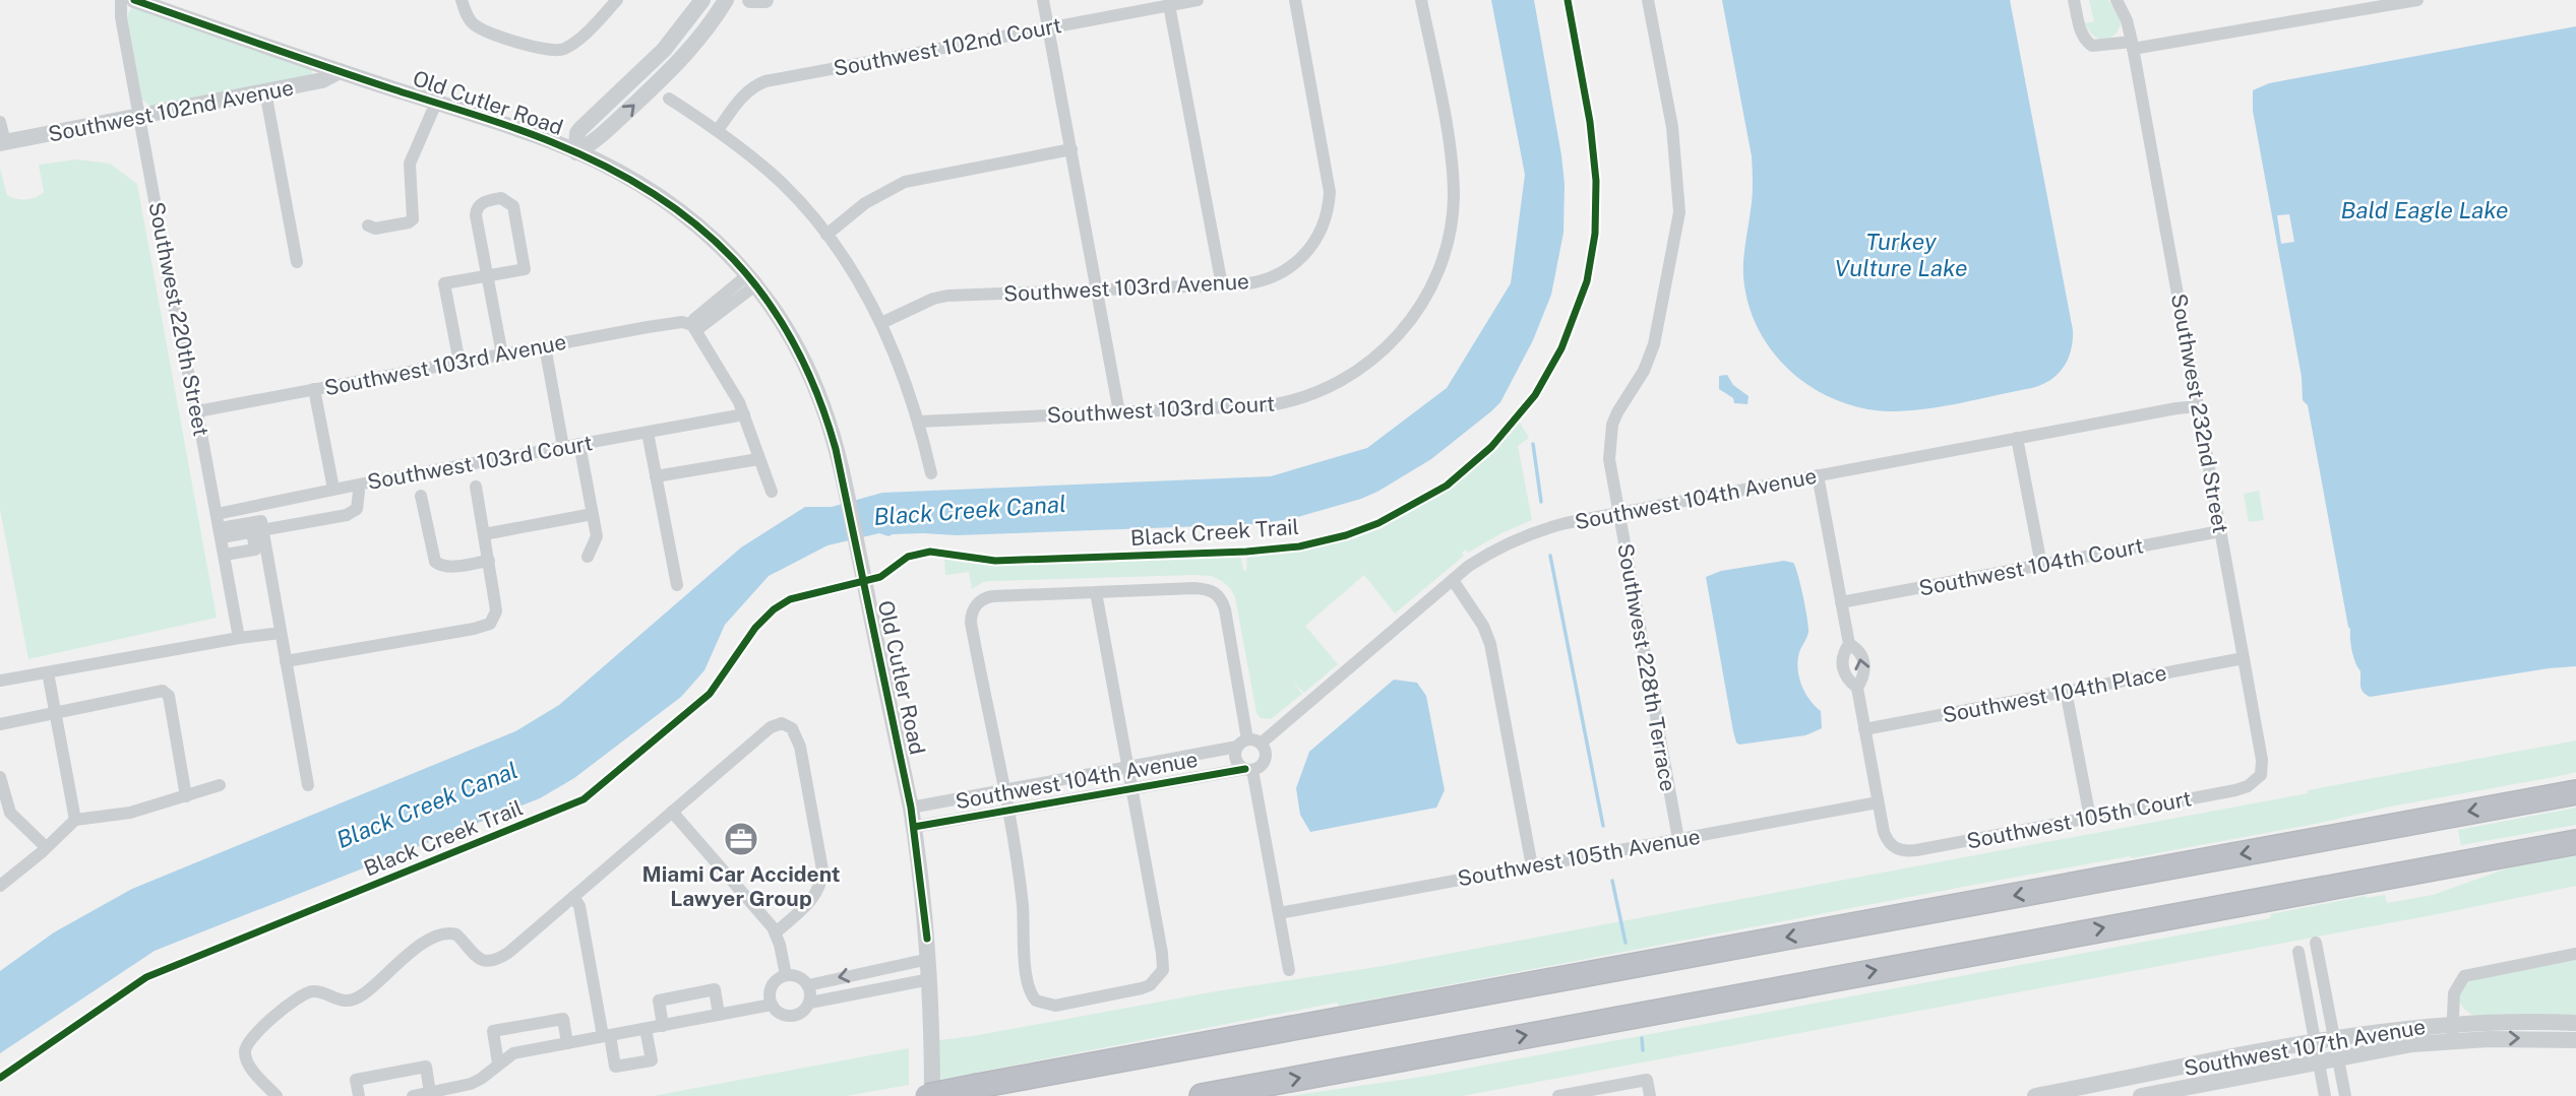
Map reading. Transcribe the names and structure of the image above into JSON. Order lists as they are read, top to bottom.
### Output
{
  "streets": {
    "street": [
      "Southwest 102nd Court",
      "Old Cutler Road",
      "Southwest 102nd Avenue",
      "Southwest 103rd Avenue",
      "Southwest 220th Street",
      "Southwest 103rd Court",
      "Southwest 232nd Street",
      "Southwest 104th Avenue",
      "Southwest 104th Court",
      "Southwest 228th Terrace",
      "Southwest 104th Place",
      "Southwest 105th Court",
      "Southwest 105th Avenue",
      "Southwest 107th Avenue"
    ],
    "cycle path": ["Black Creek Trail"]
  },
  "crossings": [
    ["Old Cutler Road", "Southwest 102nd Avenue"],
    ["Old Cutler Road", "Southwest 103rd Avenue"],
    ["Old Cutler Road", "Southwest 104th Avenue"],
    ["Southwest 102nd Avenue", "Southwest 220th Street"],
    ["Southwest 103rd Avenue", "Southwest 220th Street"],
    ["Southwest 220th Street", "Southwest 103rd Court"],
    ["Southwest 232nd Street", "Southwest 104th Avenue"],
    ["Southwest 232nd Street", "Southwest 104th Court"],
    ["Southwest 232nd Street", "Southwest 104th Place"],
    ["Southwest 232nd Street", "Southwest 105th Court"],
    ["Southwest 104th Avenue", "Southwest 228th Terrace"],
    ["Southwest 228th Terrace", "Southwest 105th Avenue"],
    ["Southwest 105th Court", "Southwest 105th Avenue"]
  ],
  "water": ["Bald Eagle Lake", "Turkey Vulture Lake", "Black Creek Canal"],
  "places": {
    "office": ["Miami Car Accident Lawyer Group"]
  }
}
